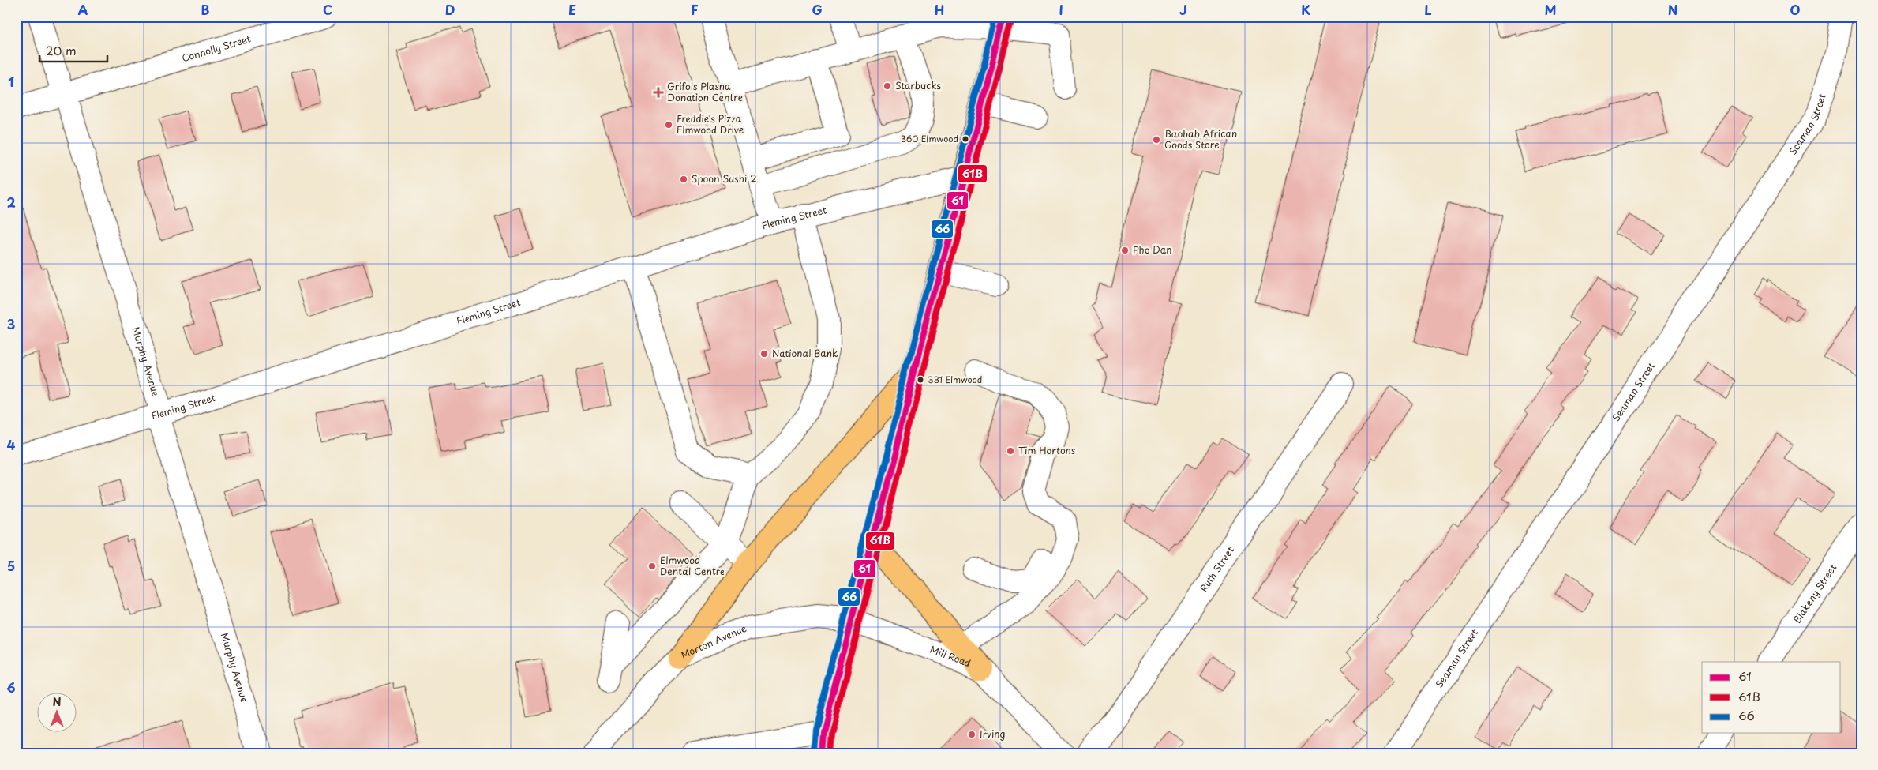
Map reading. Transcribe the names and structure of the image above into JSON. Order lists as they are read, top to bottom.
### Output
{
  "streets": {
    "street": [
      "Connolly Street",
      "Seaman Street",
      "Fleming Street",
      "Murphy Avenue",
      "Ruth Street",
      "Blakeny Street",
      "Morton Avenue",
      "Mill Road"
    ]
  },
  "crossings": [
    ["Connolly Street", "Murphy Avenue"],
    ["Fleming Street", "Murphy Avenue"],
    ["Morton Avenue", "Mill Road"]
  ],
  "places": {
    "other": [
      "Starbucks",
      "Freddie's Pizza Elmwood Drive",
      "360 Elmwood",
      "Baobab African Goods Store",
      "Spoon Sushi 2",
      "Pho Dan",
      "National Bank",
      "331 Elmwood",
      "Tim Hortons",
      "Elmwood Dental Centre",
      "Irving"
    ],
    "health": ["Grifols Plasna Donation Centre"]
  },
  "lines": ["transit line 61", "transit line 66", "transit line 61B"],
  "legend": ["61", "61B", "66"],
  "scale_bar": "20 m",
  "north": "top",
  "grid": {
    "columns": [
      "A",
      "B",
      "C",
      "D",
      "E",
      "F",
      "G",
      "H",
      "I",
      "J",
      "K",
      "L",
      "M",
      "N",
      "O"
    ],
    "rows": [
      "1",
      "2",
      "3",
      "4",
      "5",
      "6"
    ]
  }
}
